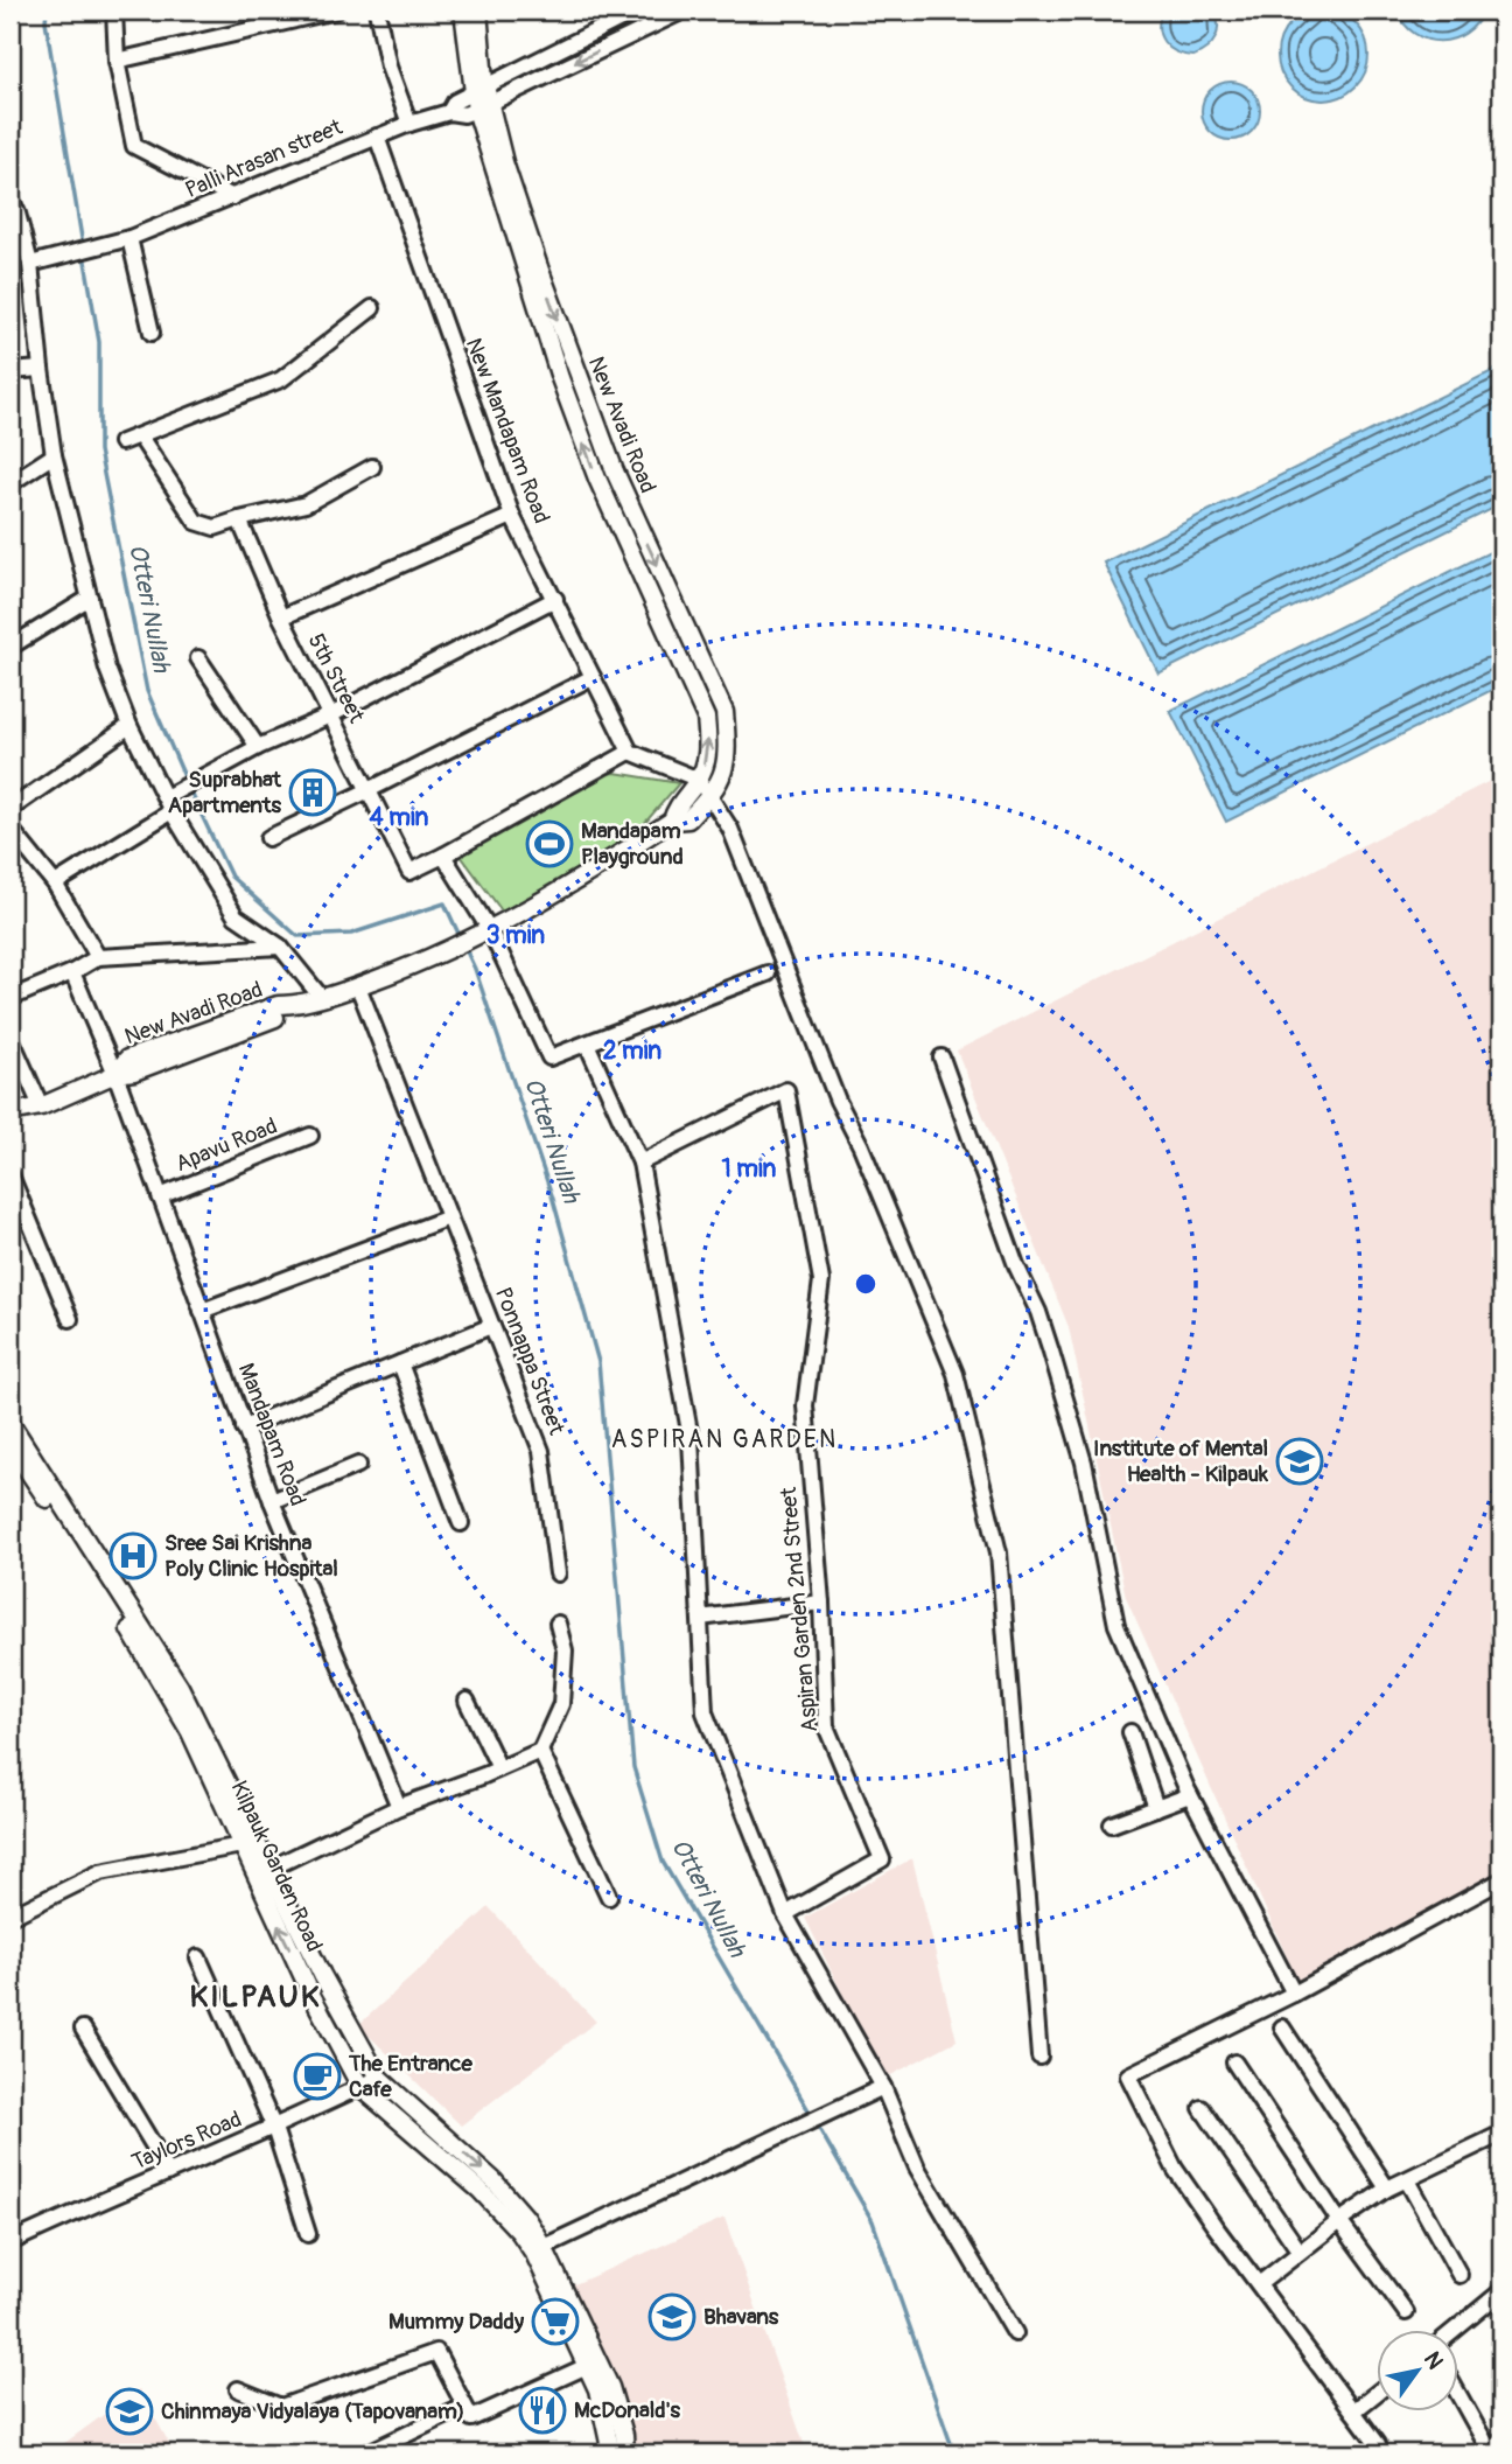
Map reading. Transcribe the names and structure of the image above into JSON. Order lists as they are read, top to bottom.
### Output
{
  "streets": {
    "main road": ["New Avadi Road", "Kilpauk Garden Road"],
    "street": [
      "Palli Arasan street",
      "New Mandapam Road",
      "5th Street",
      "Apavu Road",
      "Ponnappa Street",
      "Mandapam Road",
      "Aspiran Garden 2nd Street",
      "Taylors Road"
    ]
  },
  "crossings": [
    ["Palli Arasan street", "New Avadi Road"],
    ["Palli Arasan street", "New Mandapam Road"],
    ["New Avadi Road", "Ponnappa Street"],
    ["New Avadi Road", "Mandapam Road"],
    ["Apavu Road", "Mandapam Road"],
    ["Kilpauk Garden Road", "Taylors Road"]
  ],
  "districts": ["ASPIRAN GARDEN", "KILPAUK"],
  "water": ["Otteri Nullah"],
  "places": {
    "building": ["Suprabhat Apartments"],
    "sports": ["Mandapam Playground"],
    "school or university": ["Institute of Mental Health - Kilpauk", "Bhavans", "Chinmaya Vidyalaya (Tapovanam)"],
    "hospital": ["Sree Sai Krishna Poly Clinic Hospital"],
    "cafe": ["The Entrance Cafe"],
    "supermarket": ["Mummy Daddy"],
    "restaurant": ["McDonald's"]
  },
  "north": "top right",
  "rings": [
    "4 min",
    "3 min",
    "2 min",
    "1 min"
  ]
}
